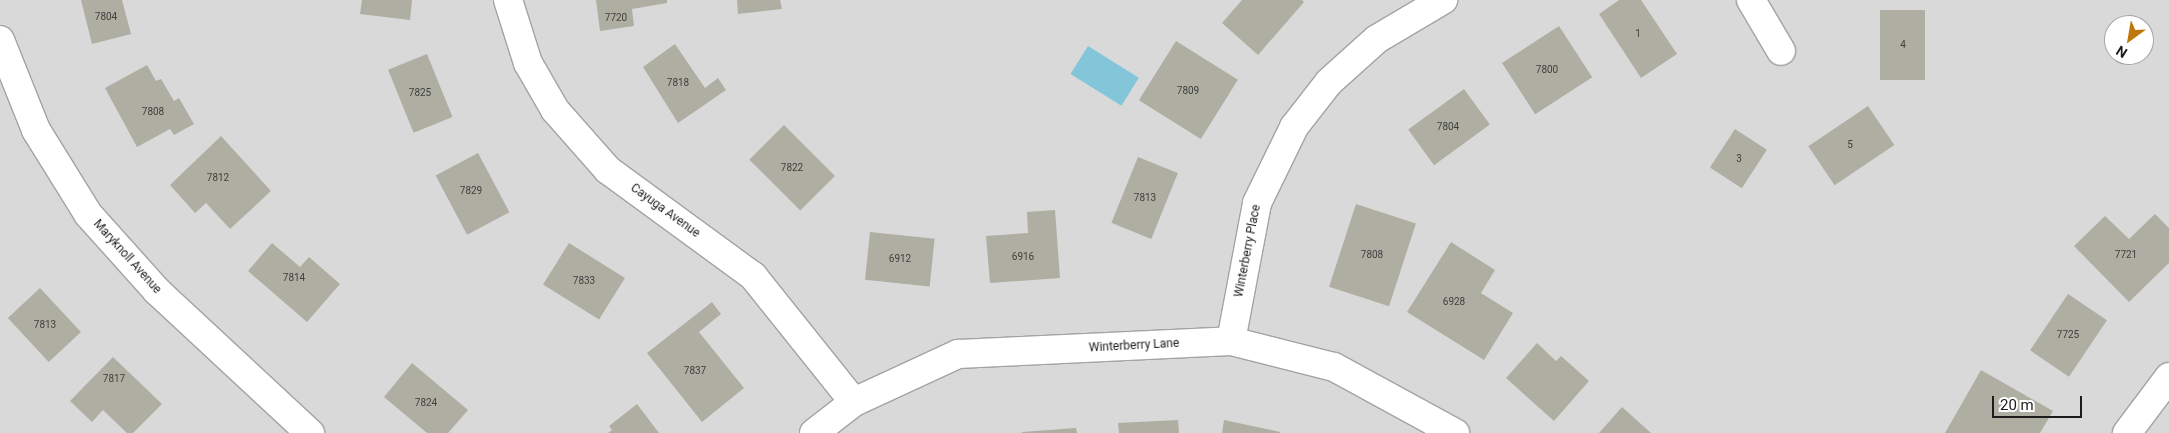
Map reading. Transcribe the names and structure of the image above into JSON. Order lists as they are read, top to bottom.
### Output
{
  "streets": {
    "street": [
      "Cayuga Avenue",
      "Winterberry Place",
      "Maryknoll Avenue",
      "Winterberry Lane"
    ]
  },
  "crossings": [
    ["Cayuga Avenue", "Winterberry Lane"],
    ["Winterberry Place", "Winterberry Lane"]
  ],
  "house_numbers": [
    "7804",
    "7720",
    "1",
    "4",
    "7800",
    "7818",
    "7809",
    "7825",
    "7808",
    "7804",
    "5",
    "3",
    "7822",
    "7812",
    "7829",
    "7813",
    "7808",
    "7721",
    "6916",
    "6912",
    "7814",
    "7833",
    "6928",
    "7813",
    "7725",
    "7837",
    "7817",
    "7824"
  ],
  "scale_bar": "20 m",
  "north": "bottom left"
}
